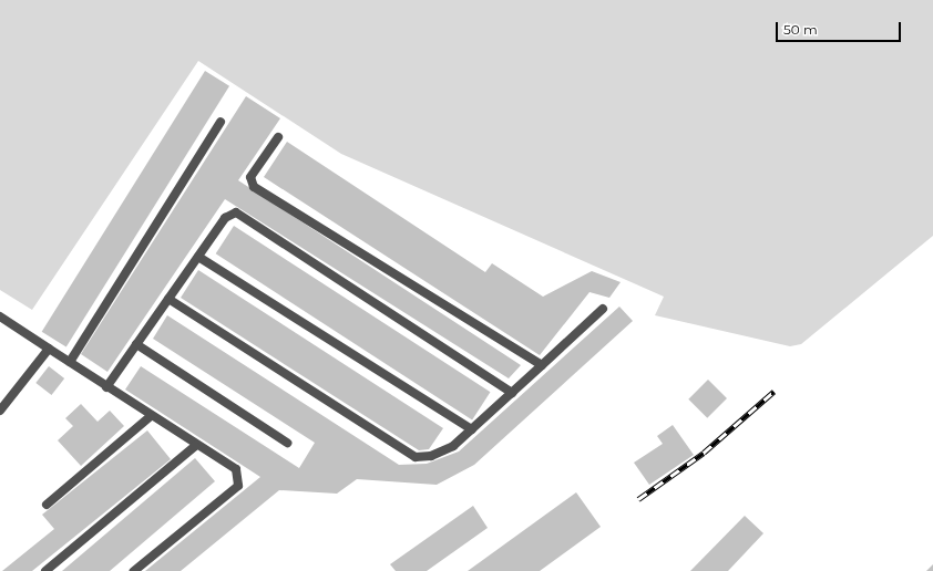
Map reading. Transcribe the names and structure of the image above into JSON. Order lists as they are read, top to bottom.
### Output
{
  "scale_bar": "50 m"
}
